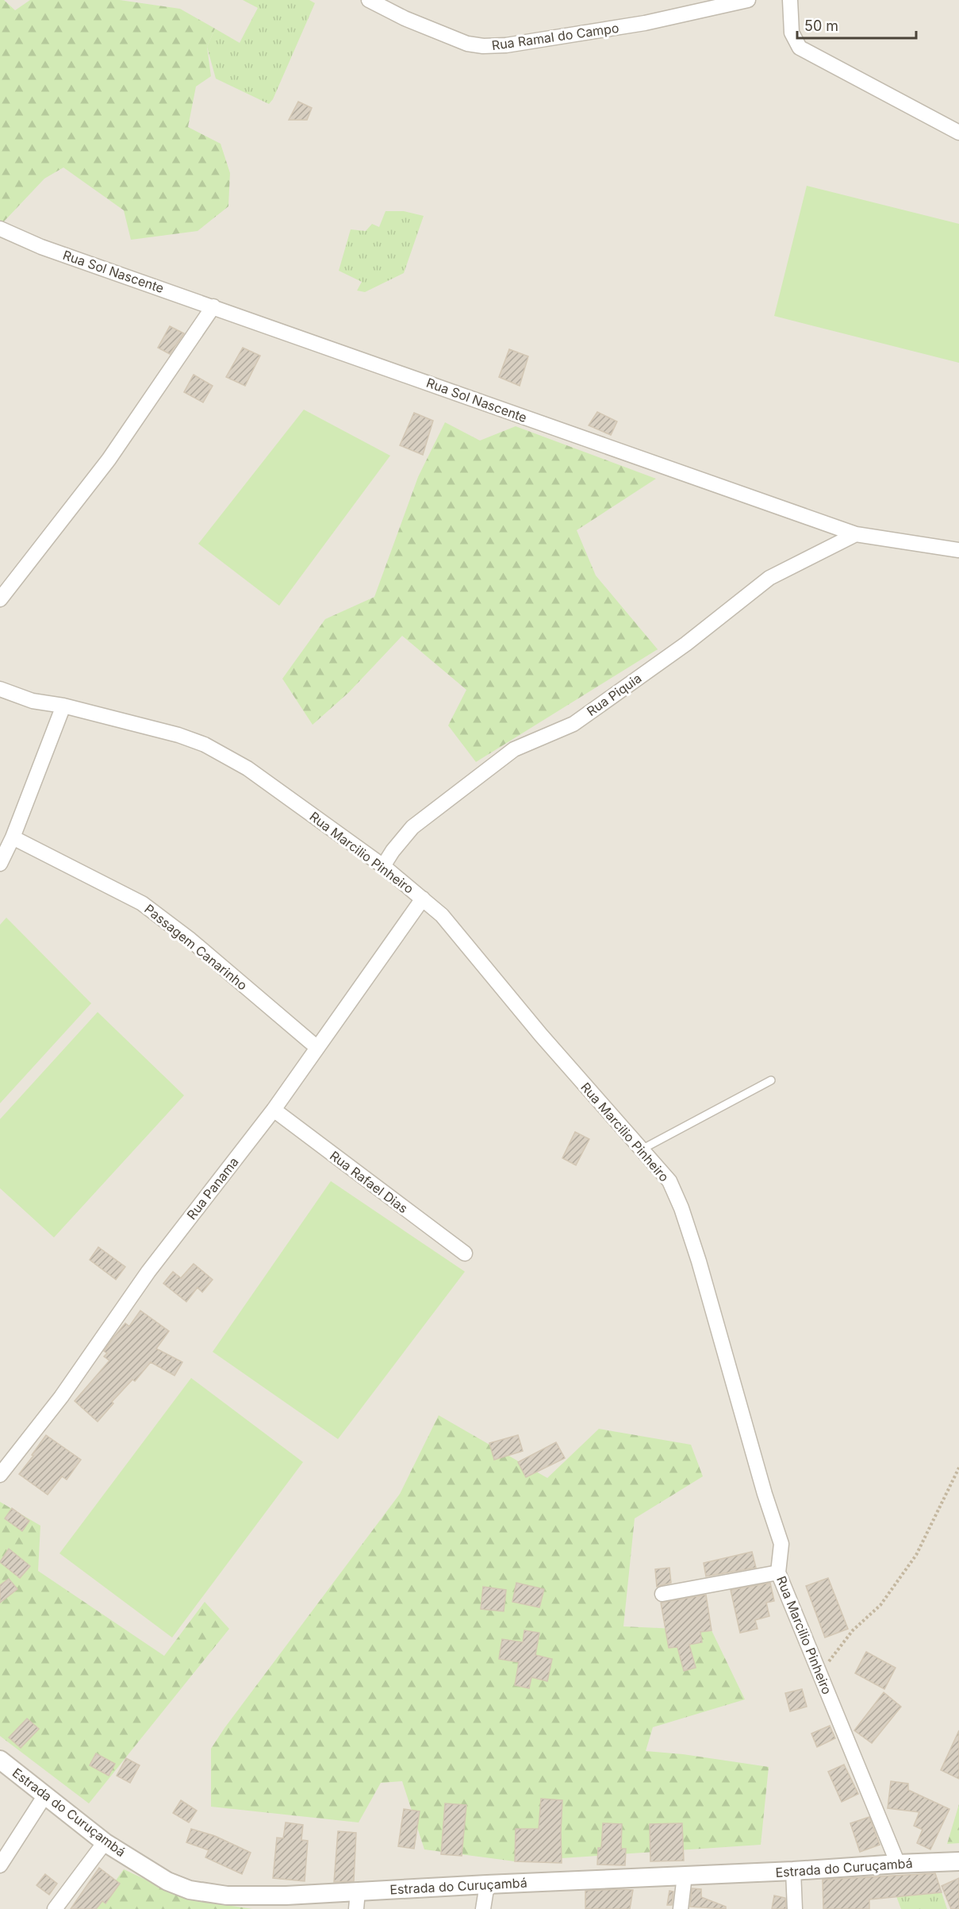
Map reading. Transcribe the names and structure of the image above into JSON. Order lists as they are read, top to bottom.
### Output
{
  "streets": {
    "street": [
      "Rua Ramal do Campo",
      "Rua Sol Nascente",
      "Rua Piquia",
      "Rua Marcilio Pinheiro",
      "Passagem Canarinho",
      "Rua Rafael Dias",
      "Rua Panama",
      "Estrada do Curuçambá"
    ]
  },
  "crossings": [
    ["Rua Sol Nascente", "Rua Piquia"],
    ["Rua Piquia", "Rua Marcilio Pinheiro"],
    ["Rua Marcilio Pinheiro", "Rua Panama"],
    ["Rua Marcilio Pinheiro", "Estrada do Curuçambá"],
    ["Passagem Canarinho", "Rua Panama"],
    ["Rua Rafael Dias", "Rua Panama"]
  ],
  "scale_bar": "50 m"
}
